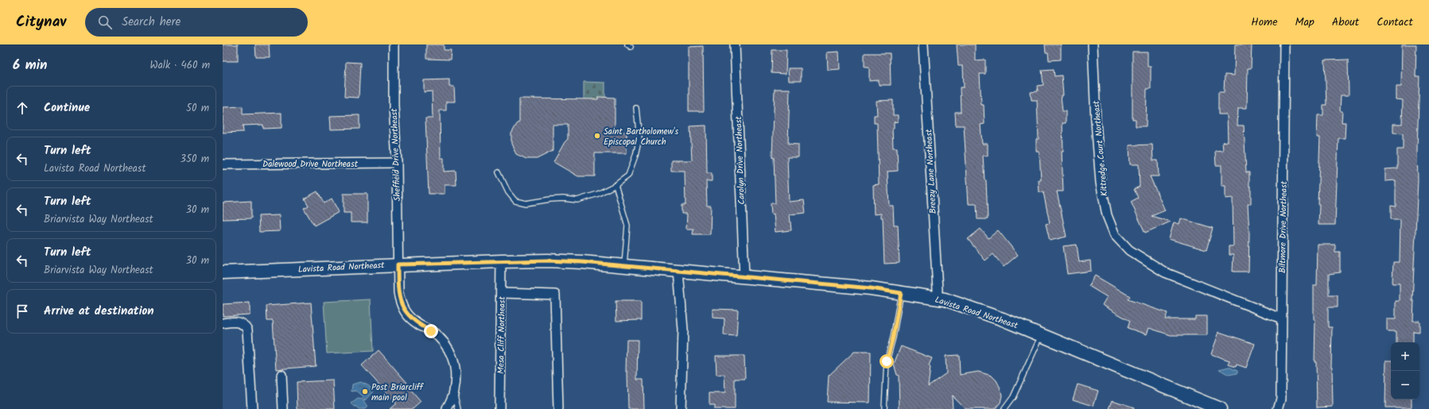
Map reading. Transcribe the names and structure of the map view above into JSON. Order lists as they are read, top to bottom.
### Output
{
  "streets": {
    "main road": ["Lavista Road Northeast"],
    "street": [
      "Kittredge Court Northeast",
      "Sheffield Drive Northeast",
      "Carolyn Drive Northeast",
      "Dalewood Drive Northeast",
      "Breezy Lane Northeast",
      "Biltmore Drive Northeast",
      "Mesa Cliff Northeast"
    ]
  },
  "crossings": [
    ["Kittredge Court Northeast", "Biltmore Drive Northeast"],
    ["Sheffield Drive Northeast", "Dalewood Drive Northeast"],
    ["Sheffield Drive Northeast", "Lavista Road Northeast"],
    ["Carolyn Drive Northeast", "Lavista Road Northeast"],
    ["Breezy Lane Northeast", "Lavista Road Northeast"],
    ["Lavista Road Northeast", "Mesa Cliff Northeast"]
  ],
  "places": ["Saint Bartholomew's Episcopal Church", "Post Briarcliff main pool"],
  "page": {
    "header": "Citynav",
    "search": "Search here",
    "nav": [
      "Home",
      "Map",
      "About",
      "Contact"
    ],
    "heading": ["6 min", "Walk · 460 m"],
    "list": [
      ["Continue", "50 m"],
      ["Turn left", "Lavista Road Northeast", "350 m"],
      ["Turn left", "Briarvista Way Northeast", "30 m"],
      ["Turn left", "Briarvista Way Northeast", "30 m"],
      "Arrive at destination"
    ],
    "map_buttons": ["+", "−"]
  }
}
